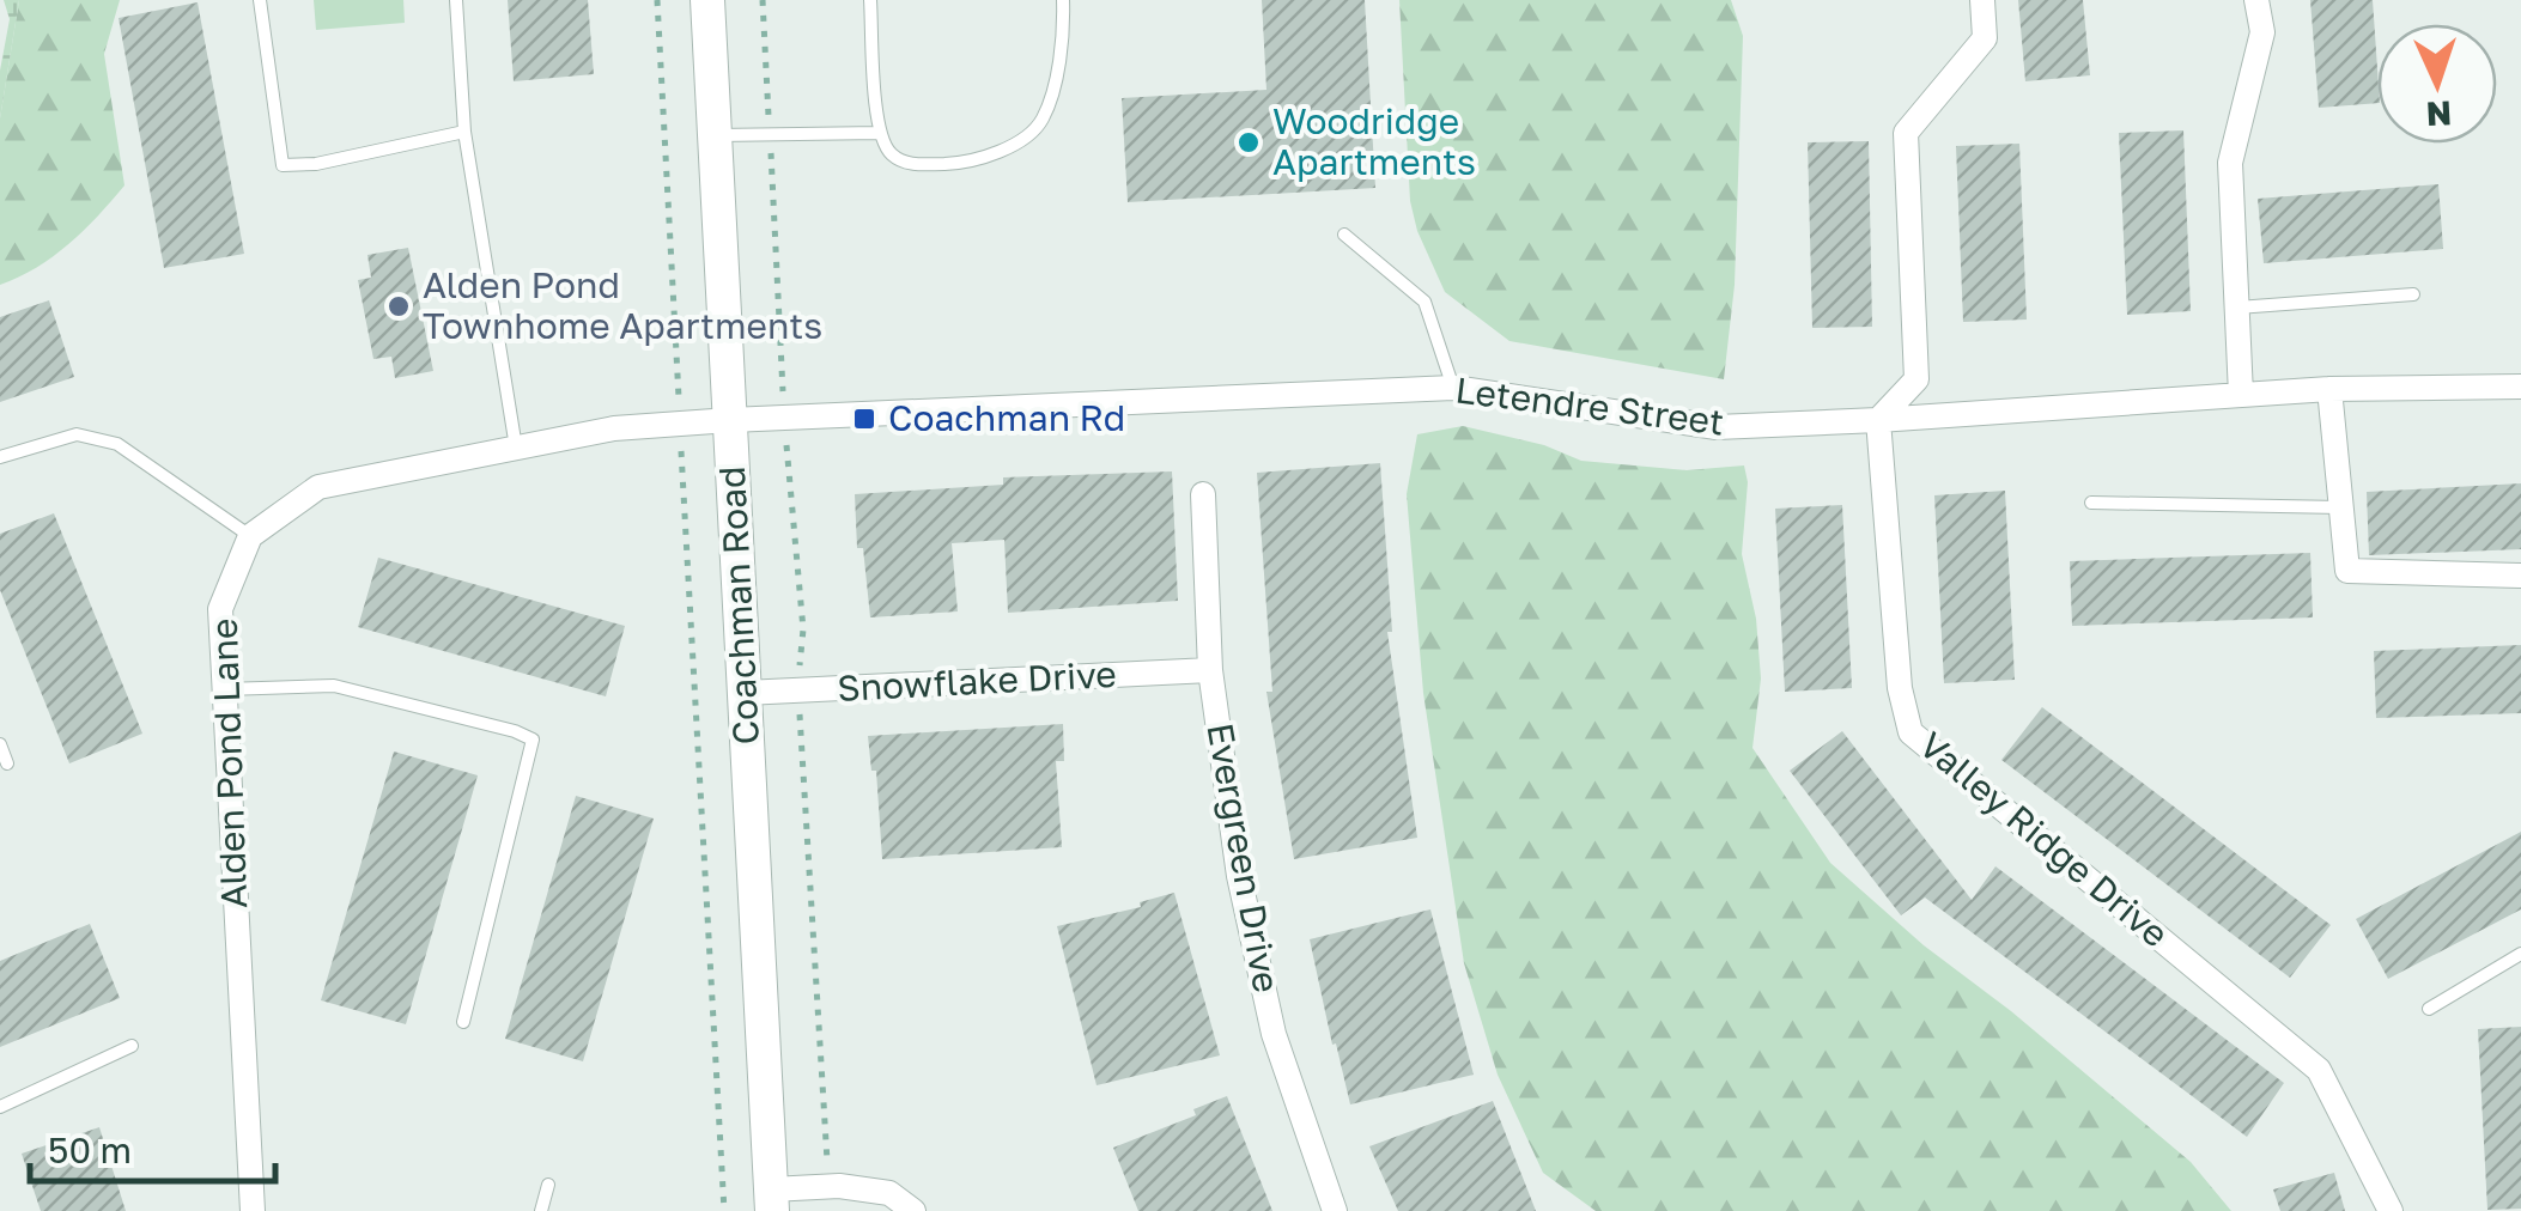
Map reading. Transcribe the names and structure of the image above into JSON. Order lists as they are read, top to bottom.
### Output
{
  "streets": {
    "street": [
      "Letendre Street",
      "Coachman Road",
      "Snowflake Drive",
      "Alden Pond Lane",
      "Valley Ridge Drive",
      "Evergreen Drive"
    ]
  },
  "crossings": [
    ["Letendre Street", "Coachman Road"],
    ["Letendre Street", "Valley Ridge Drive"],
    ["Coachman Road", "Snowflake Drive"],
    ["Snowflake Drive", "Evergreen Drive"]
  ],
  "places": {
    "other": ["Woodridge Apartments", "Alden Pond Townhome Apartments"],
    "transit": ["Coachman Rd"]
  },
  "scale_bar": "50 m",
  "north": "bottom"
}
